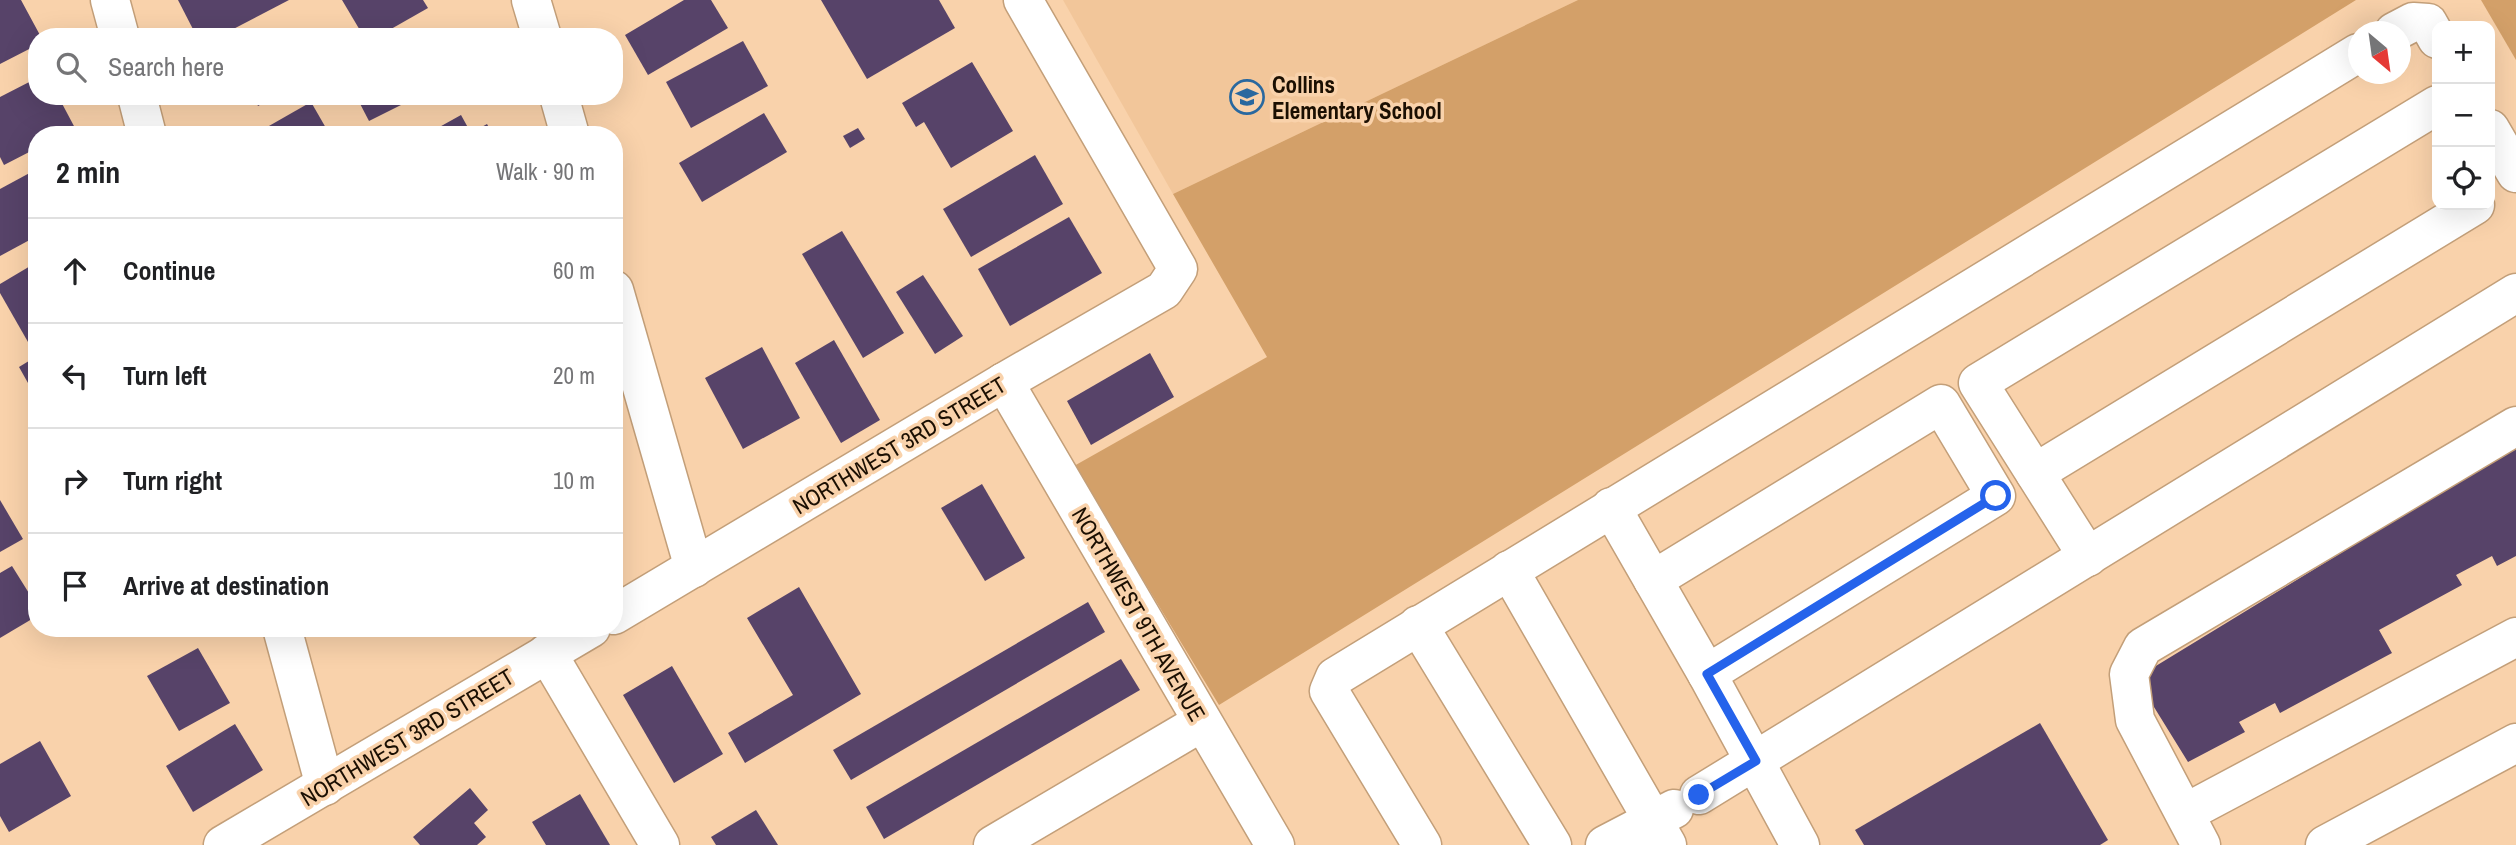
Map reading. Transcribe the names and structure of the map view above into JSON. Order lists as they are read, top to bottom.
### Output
{
  "streets": {
    "street": ["NORTHWEST 3RD STREET", "NORTHWEST 9TH AVENUE"]
  },
  "crossings": [
    ["NORTHWEST 3RD STREET", "NORTHWEST 9TH AVENUE"]
  ],
  "places": {
    "school or university": ["Collins Elementary School"]
  },
  "north": "bottom right",
  "page": {
    "map_buttons": ["+", "−"],
    "search": "Search here",
    "heading": ["2 min", "Walk · 90 m"],
    "list": [
      ["Continue", "60 m"],
      ["Turn left", "20 m"],
      ["Turn right", "10 m"],
      "Arrive at destination"
    ]
  }
}
